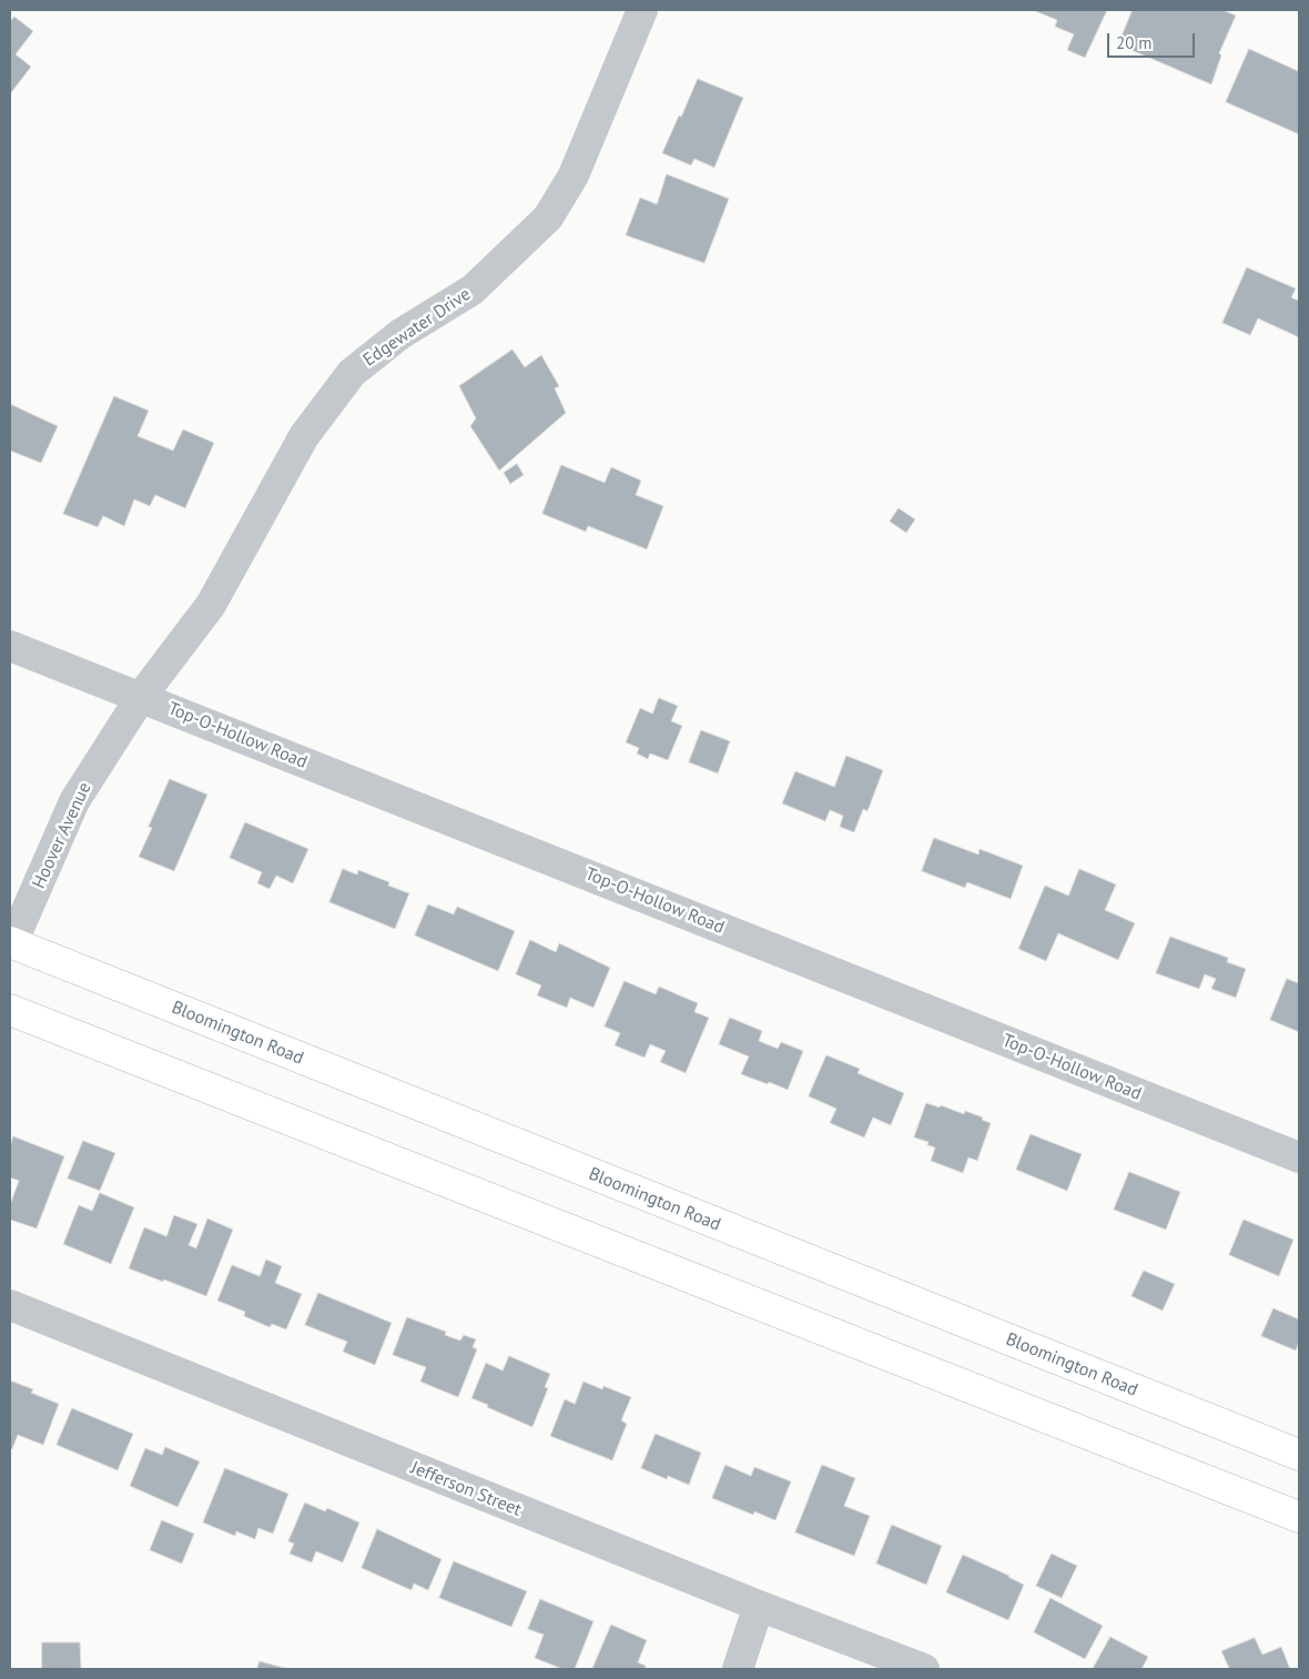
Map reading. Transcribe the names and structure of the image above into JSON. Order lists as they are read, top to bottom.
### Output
{
  "streets": {
    "street": [
      "Edgewater Drive",
      "Top-O-Hollow Road",
      "Hoover Avenue",
      "Bloomington Road",
      "Jefferson Street"
    ]
  },
  "crossings": [
    ["Edgewater Drive", "Top-O-Hollow Road"],
    ["Edgewater Drive", "Hoover Avenue"],
    ["Top-O-Hollow Road", "Hoover Avenue"],
    ["Hoover Avenue", "Bloomington Road"]
  ],
  "scale_bar": "20 m"
}
